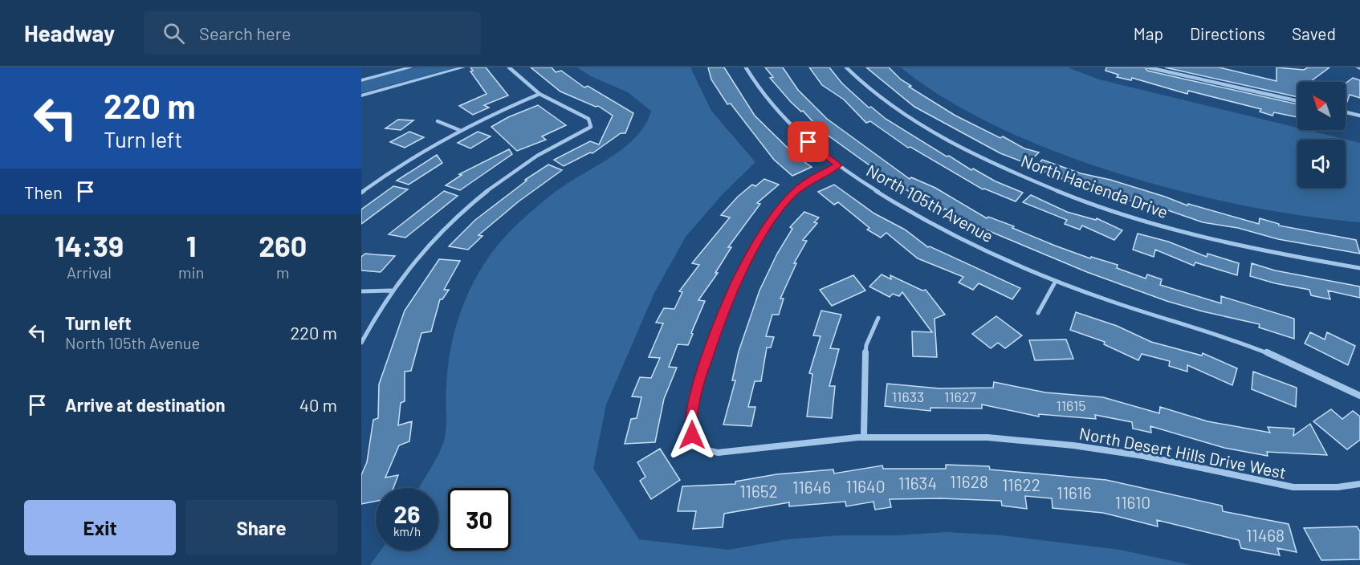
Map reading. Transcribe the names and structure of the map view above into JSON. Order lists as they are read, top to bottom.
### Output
{
  "streets": {
    "street": ["North Hacienda Drive", "North 105th Avenue", "North Desert Hills Drive West"]
  },
  "crossings": [
    ["North 105th Avenue", "North Desert Hills Drive West"]
  ],
  "house_numbers": [
    "11633",
    "11627",
    "11615",
    "11628",
    "11634",
    "11622",
    "11640",
    "11646",
    "11652",
    "11616",
    "11610",
    "11468"
  ],
  "north": "top left",
  "page": {
    "header": "Headway",
    "search": "Search here",
    "nav": ["Map", "Directions", "Saved"],
    "turn": ["220 m", "Turn left"],
    "then": "Then",
    "eta": [
      "14:39",
      "Arrival",
      "1",
      "min",
      "260",
      "m"
    ],
    "list": [
      {
        "name": "Turn left",
        "note": "North 105th Avenue",
        "value": "220 m"
      },
      {
        "name": "Arrive at destination",
        "value": "40 m"
      }
    ],
    "speed": "26 km/h",
    "limit": "30",
    "buttons": ["Exit", "Share"]
  }
}
